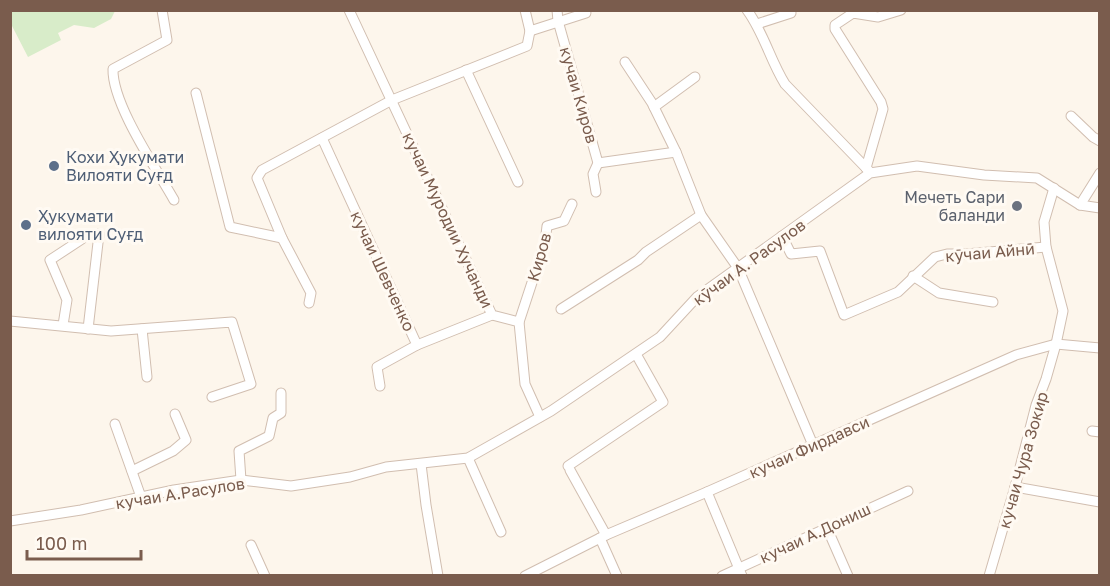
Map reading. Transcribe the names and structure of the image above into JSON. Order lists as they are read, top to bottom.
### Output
{
  "streets": {
    "street": [
      "кучаи Киров",
      "кучаи Муродии Хучанди",
      "кӯчаи Айнӣ",
      "Киров",
      "кӯчаи А. Расулов",
      "кучаи Шевченко",
      "кучаи Фирдавси",
      "кучаи Чура Зокир",
      "кучаи А.Расулов",
      "кучаи А.Дониш"
    ]
  },
  "crossings": [
    ["кучаи Муродии Хучанди", "Киров"],
    ["кӯчаи Айнӣ", "кӯчаи А. Расулов"],
    ["кӯчаи Айнӣ", "кучаи Чура Зокир"],
    ["кӯчаи А. Расулов", "кучаи Чура Зокир"],
    ["кӯчаи А. Расулов", "кучаи А.Расулов"],
    ["кучаи Фирдавси", "кучаи Чура Зокир"]
  ],
  "places": ["Кохи Ҳукумати Вилояти Суғд", "Мечеть Сари баланди", "Ҳукумати вилояти Суғд"],
  "scale_bar": "100 m"
}
